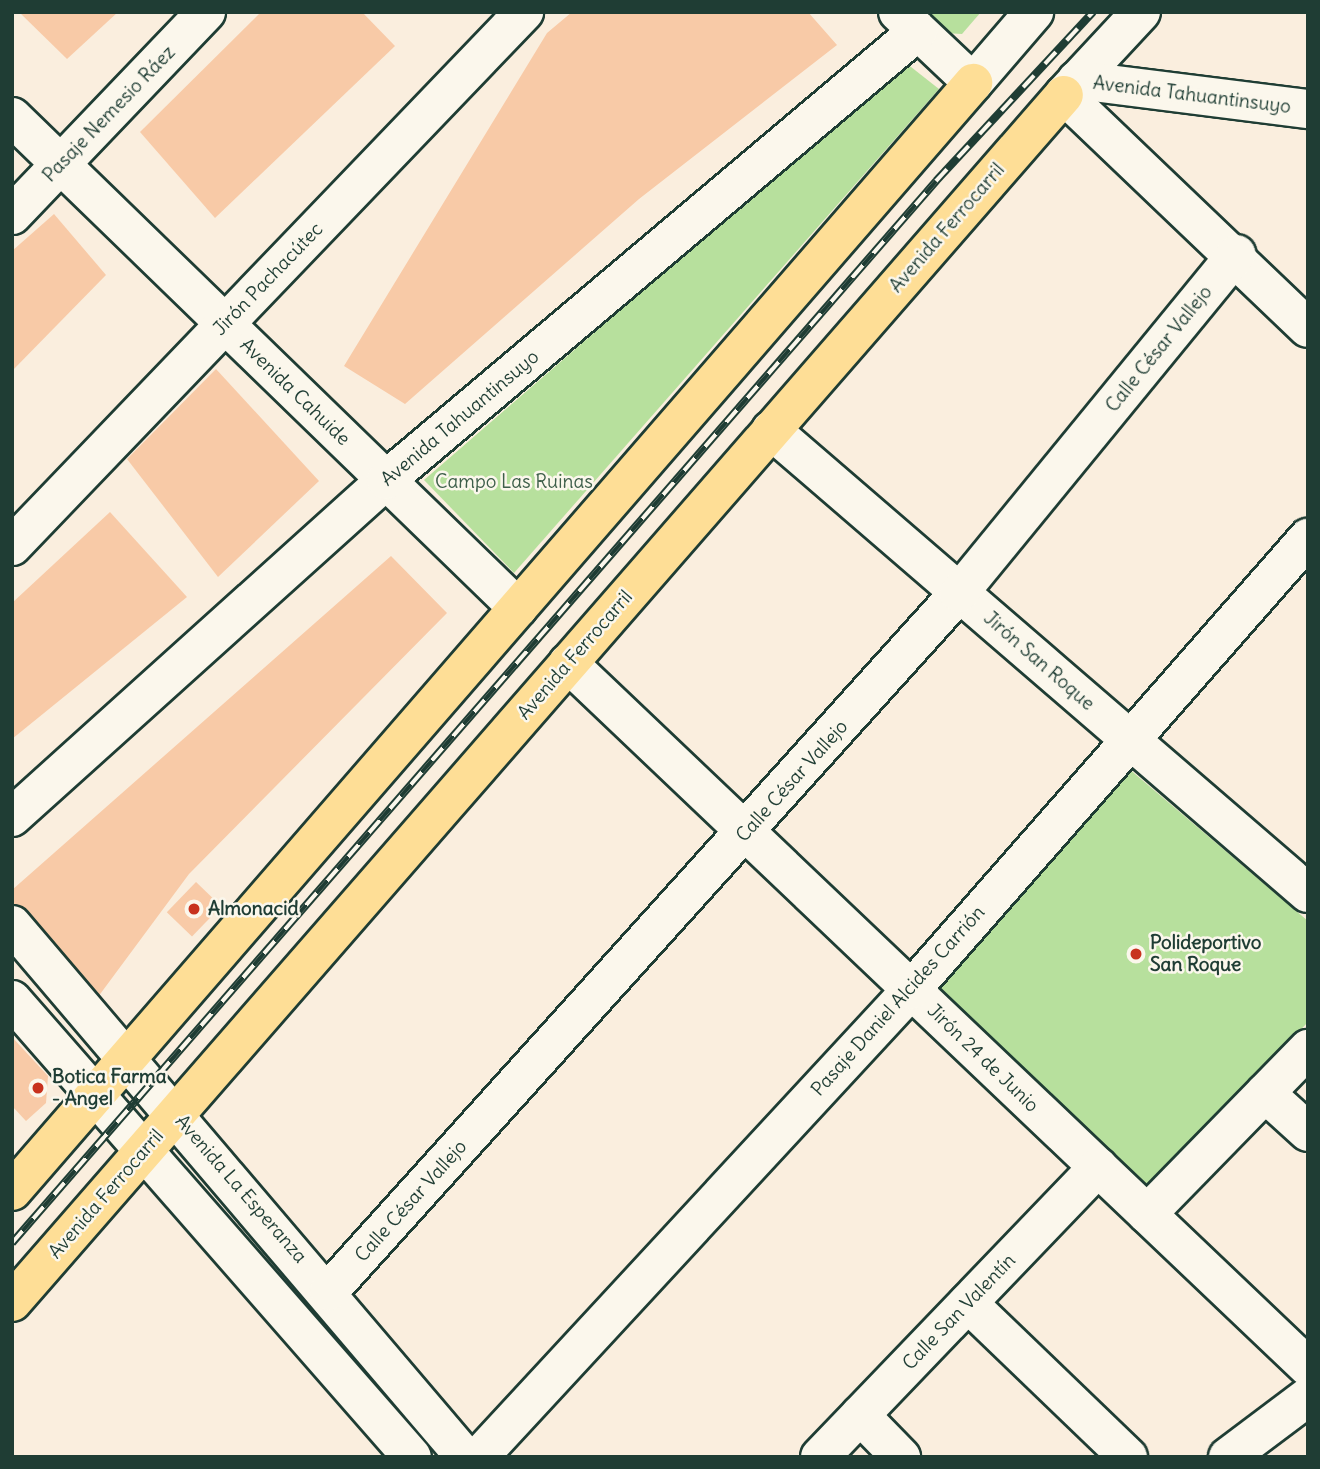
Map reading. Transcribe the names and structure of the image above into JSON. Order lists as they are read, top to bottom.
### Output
{
  "streets": {
    "main road": ["Avenida Ferrocarril"],
    "street": [
      "Avenida Tahuantinsuyo",
      "Pasaje Nemesio Ráez",
      "Jirón Pachacútec",
      "Calle César Vallejo",
      "Avenida Cahuide",
      "Jirón San Roque",
      "Pasaje Daniel Alcides Carrión",
      "Jirón 24 de Junio",
      "Avenida La Esperanza",
      "Calle San Valentín"
    ]
  },
  "crossings": [
    ["Avenida Tahuantinsuyo", "Avenida Ferrocarril"],
    ["Avenida Tahuantinsuyo", "Avenida Cahuide"],
    ["Pasaje Nemesio Ráez", "Avenida Cahuide"],
    ["Avenida Ferrocarril", "Jirón San Roque"],
    ["Avenida Ferrocarril", "Jirón 24 de Junio"],
    ["Avenida Ferrocarril", "Avenida La Esperanza"],
    ["Jirón Pachacútec", "Avenida Cahuide"],
    ["Calle César Vallejo", "Jirón San Roque"],
    ["Calle César Vallejo", "Jirón 24 de Junio"],
    ["Calle César Vallejo", "Avenida La Esperanza"],
    ["Jirón San Roque", "Pasaje Daniel Alcides Carrión"],
    ["Pasaje Daniel Alcides Carrión", "Jirón 24 de Junio"],
    ["Pasaje Daniel Alcides Carrión", "Avenida La Esperanza"],
    ["Jirón 24 de Junio", "Calle San Valentín"]
  ],
  "parks": ["Campo Las Ruinas"],
  "places": ["Almonacid", "Polideportivo San Roque", "Botica Farma - Angel"]
}
